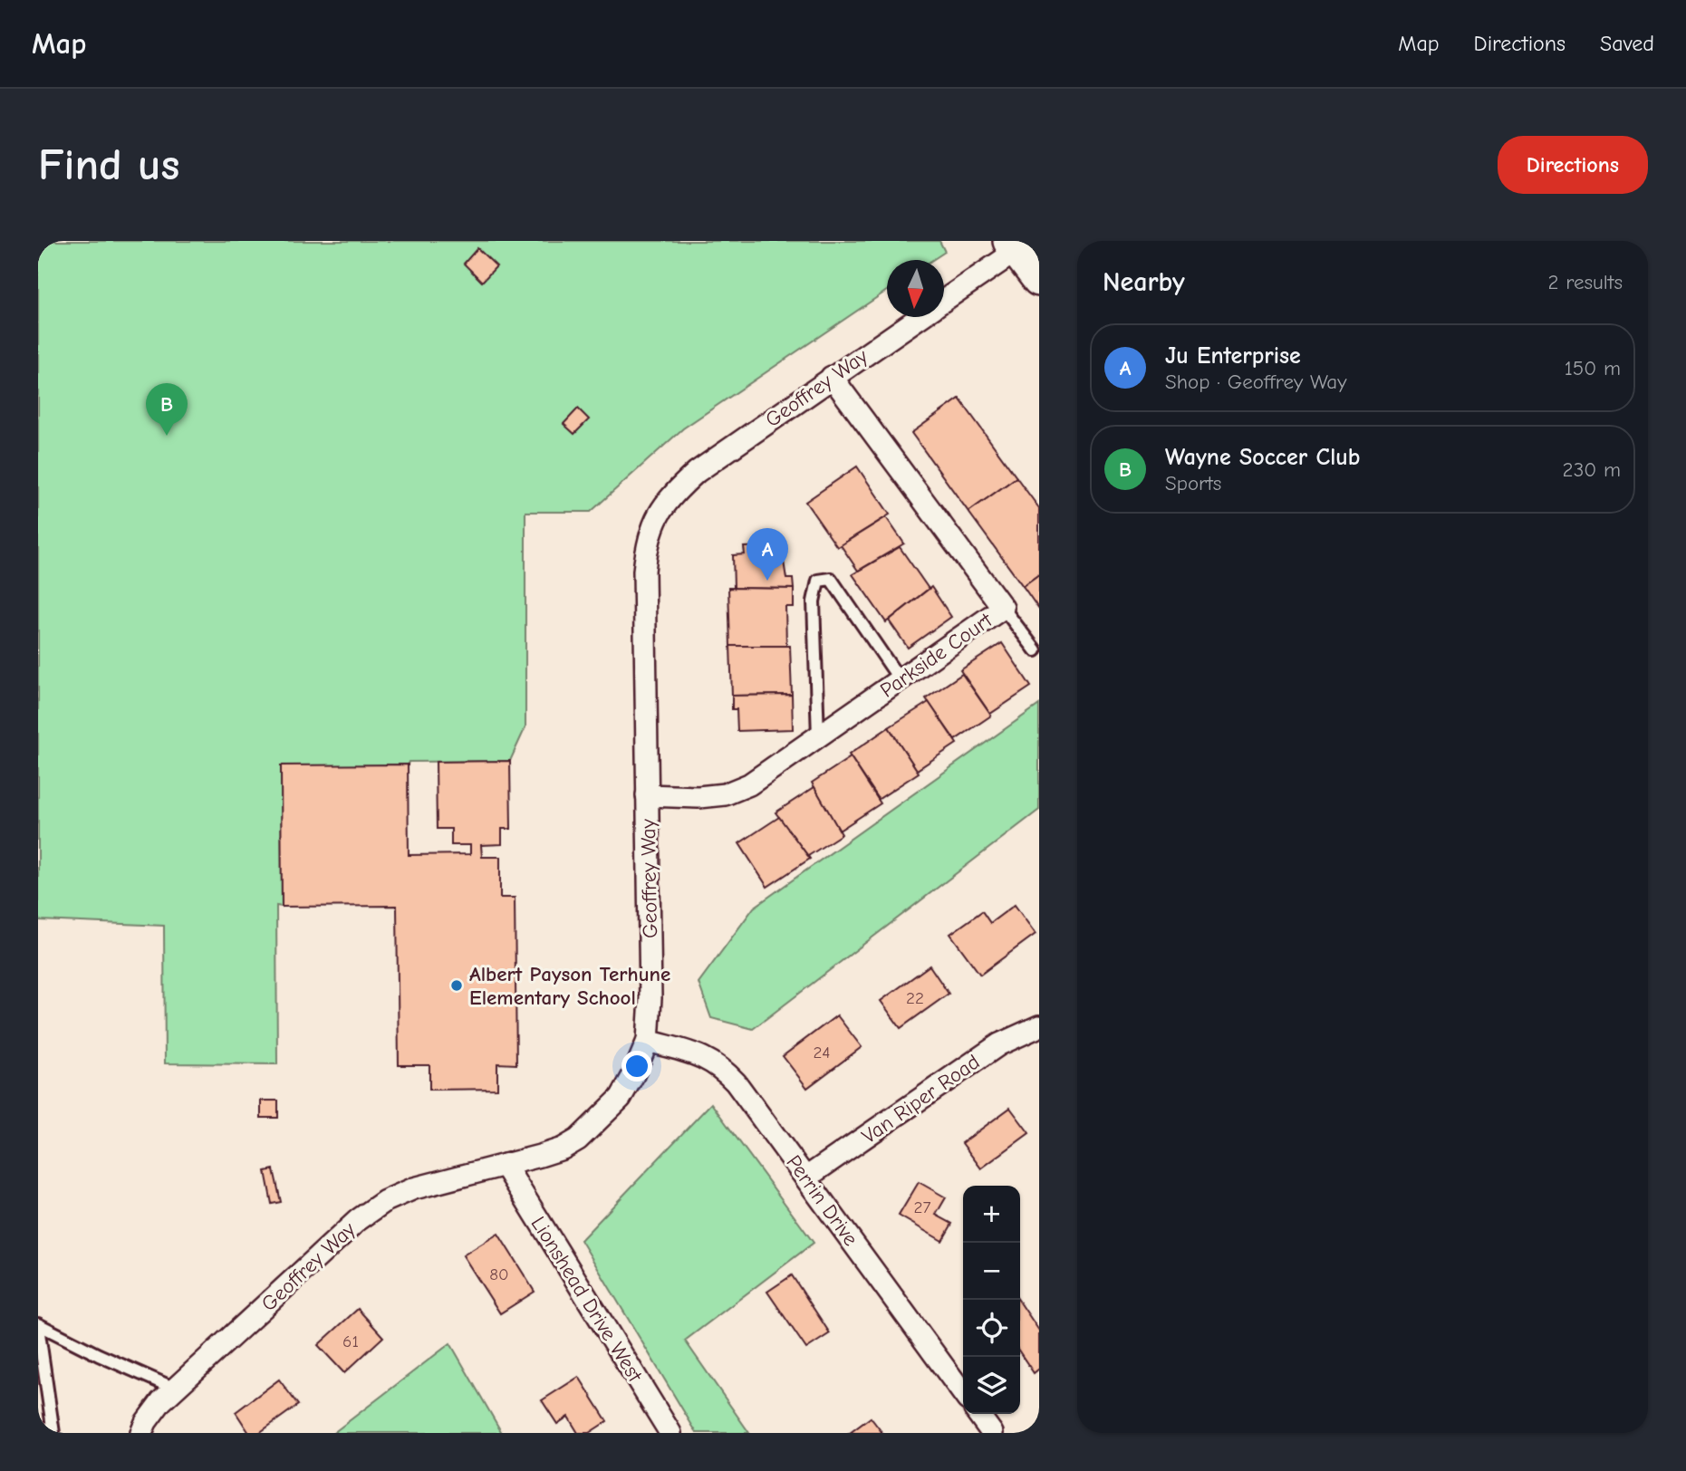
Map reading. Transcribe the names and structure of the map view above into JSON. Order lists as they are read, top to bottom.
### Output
{
  "streets": {
    "street": [
      "Geoffrey Way",
      "Parkside Court",
      "Van Riper Road",
      "Perrin Drive",
      "Lionshead Drive West"
    ]
  },
  "crossings": [
    ["Geoffrey Way", "Parkside Court"],
    ["Geoffrey Way", "Perrin Drive"],
    ["Geoffrey Way", "Lionshead Drive West"],
    ["Van Riper Road", "Perrin Drive"]
  ],
  "places": ["Albert Payson Terhune Elementary School"],
  "house_numbers": [
    "22",
    "24",
    "27",
    "80",
    "61"
  ],
  "north": "bottom",
  "page": {
    "header": "Map",
    "nav": ["Map", "Directions", "Saved"],
    "buttons": "Directions",
    "title": "Find us",
    "heading": ["Nearby", "2 results"],
    "list": [
      {
        "mark": "A",
        "name": "Ju Enterprise",
        "note": "Shop · Geoffrey Way",
        "value": "150 m"
      },
      {
        "mark": "B",
        "name": "Wayne Soccer Club",
        "note": "Sports",
        "value": "230 m"
      }
    ],
    "pins": ["B", "A"],
    "map_buttons": ["+", "−"]
  }
}
